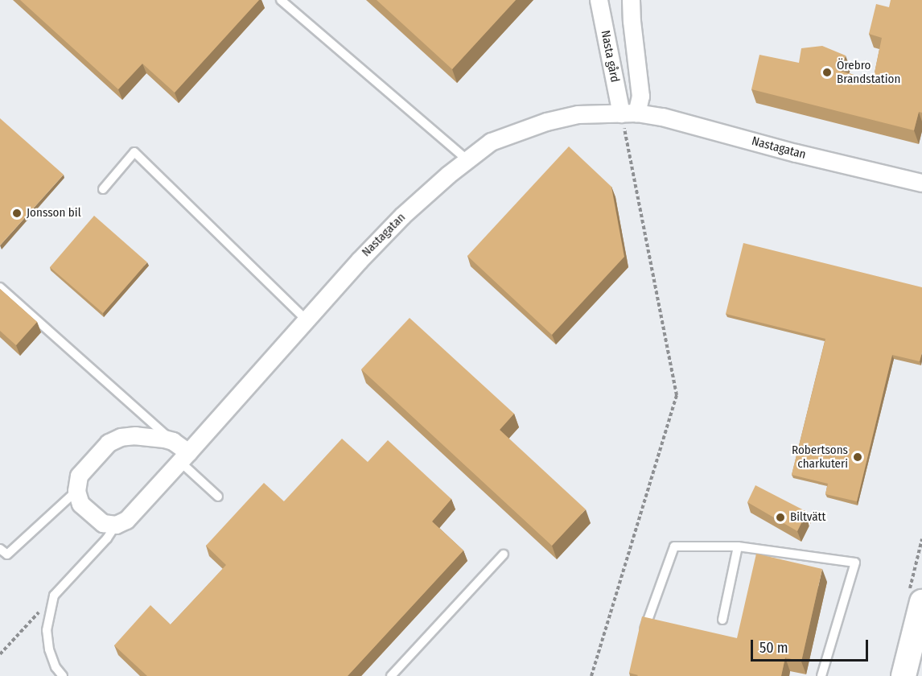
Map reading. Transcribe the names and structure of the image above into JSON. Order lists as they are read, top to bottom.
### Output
{
  "streets": {
    "street": ["Nasta gård", "Nastagatan"]
  },
  "crossings": [
    ["Nasta gård", "Nastagatan"]
  ],
  "places": [
    "Örebro Brandstation",
    "Jonsson bil",
    "Robertsons charkuteri",
    "Biltvätt"
  ],
  "scale_bar": "50 m"
}
